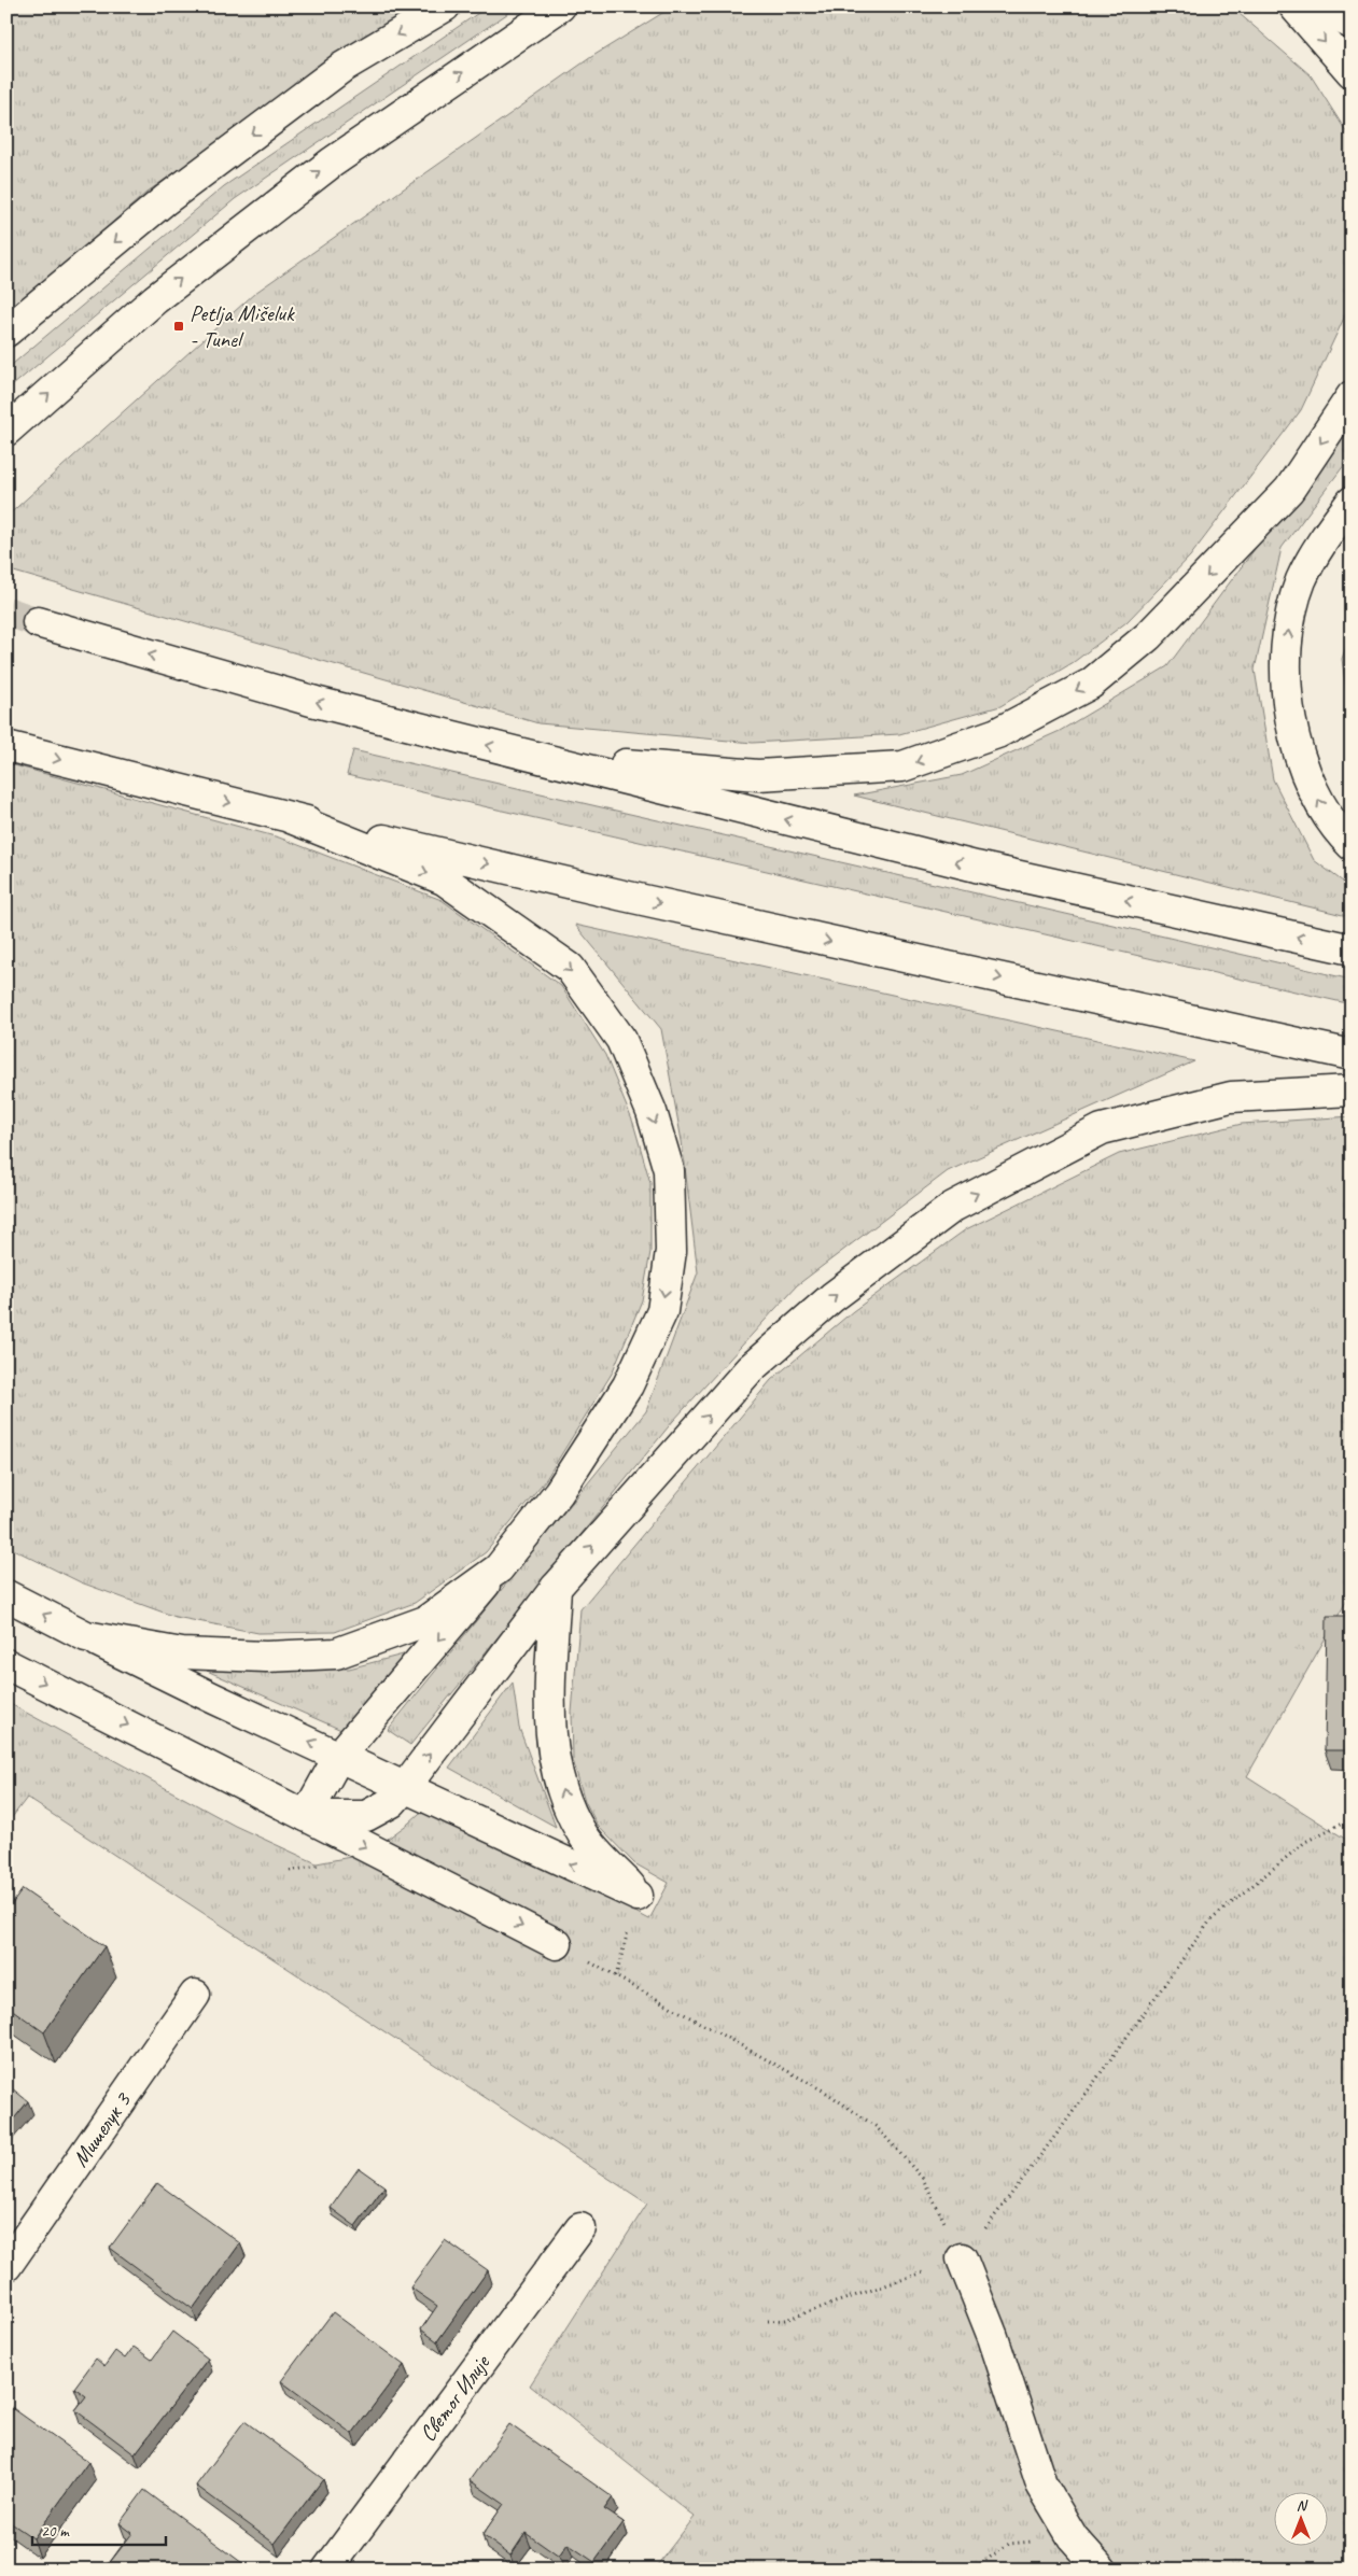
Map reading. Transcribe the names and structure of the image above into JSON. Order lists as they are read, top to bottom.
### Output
{
  "streets": {
    "main road": ["Мишелук 3", "Светог Илије"]
  },
  "places": {
    "transit": ["Petlja Mišeluk - Tunel"]
  },
  "scale_bar": "20 m",
  "north": "top"
}
